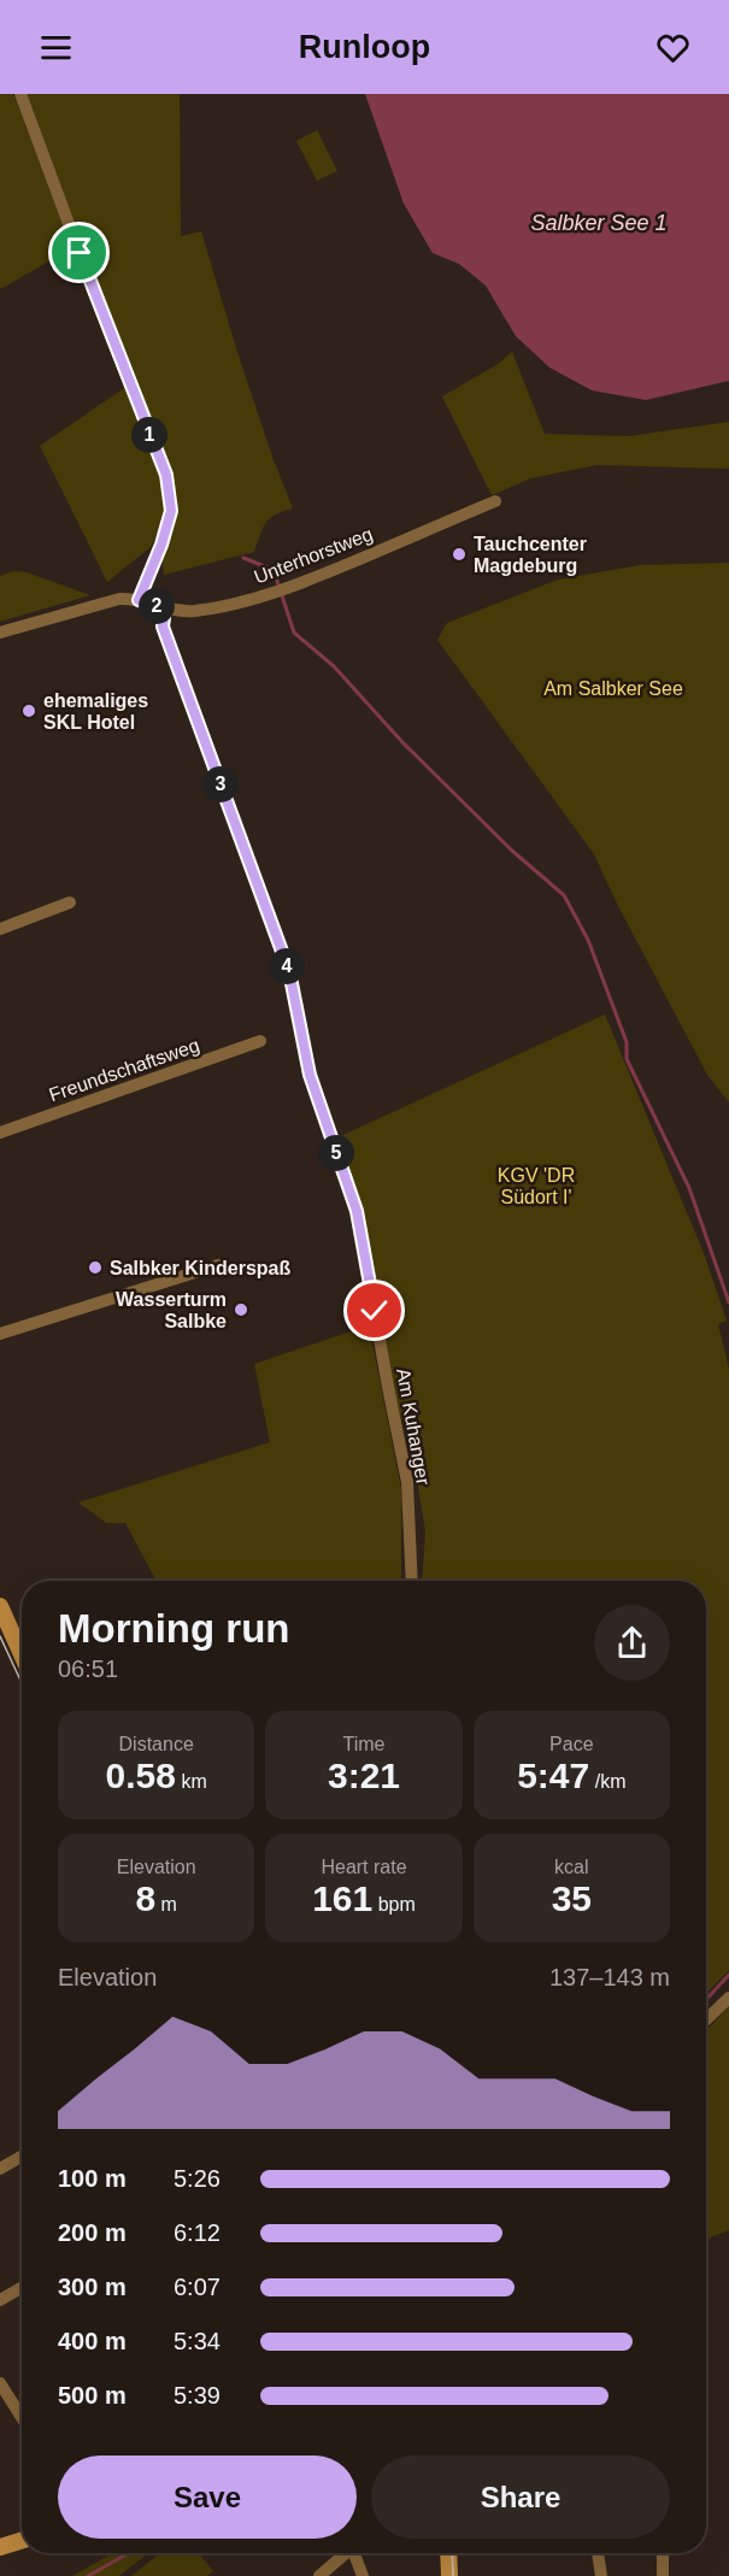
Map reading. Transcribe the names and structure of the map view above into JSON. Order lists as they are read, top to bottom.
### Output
{
  "streets": {
    "street": ["Unterhorstweg", "Freundschaftsweg", "Am Kuhanger"]
  },
  "crossings": [
    ["Unterhorstweg", "Am Kuhanger"]
  ],
  "water": ["Salbker See 1"],
  "parks": ["Am Salbker See", "KGV 'DR Südort I'"],
  "places": [
    "Tauchcenter Magdeburg",
    "ehemaliges SKL Hotel",
    "Salbker Kinderspaß",
    "Wasserturm Salbke"
  ],
  "page": {
    "header": "Runloop",
    "pins": [
      "1",
      "2",
      "3",
      "4",
      "5"
    ],
    "heading": ["Morning run", "06:51"],
    "stats": [
      ["Distance", "0.58 km"],
      ["Time", "3:21"],
      ["Pace", "5:47 /km"],
      ["Elevation", "8 m"],
      ["Heart rate", "161 bpm"],
      ["kcal", "35"]
    ],
    "chart": ["Elevation", "137–143 m"],
    "list": [
      {
        "name": "100 m",
        "note": "5:26"
      },
      {
        "name": "200 m",
        "note": "6:12"
      },
      {
        "name": "300 m",
        "note": "6:07"
      },
      {
        "name": "400 m",
        "note": "5:34"
      },
      {
        "name": "500 m",
        "note": "5:39"
      }
    ],
    "buttons": ["Save", "Share"]
  }
}
